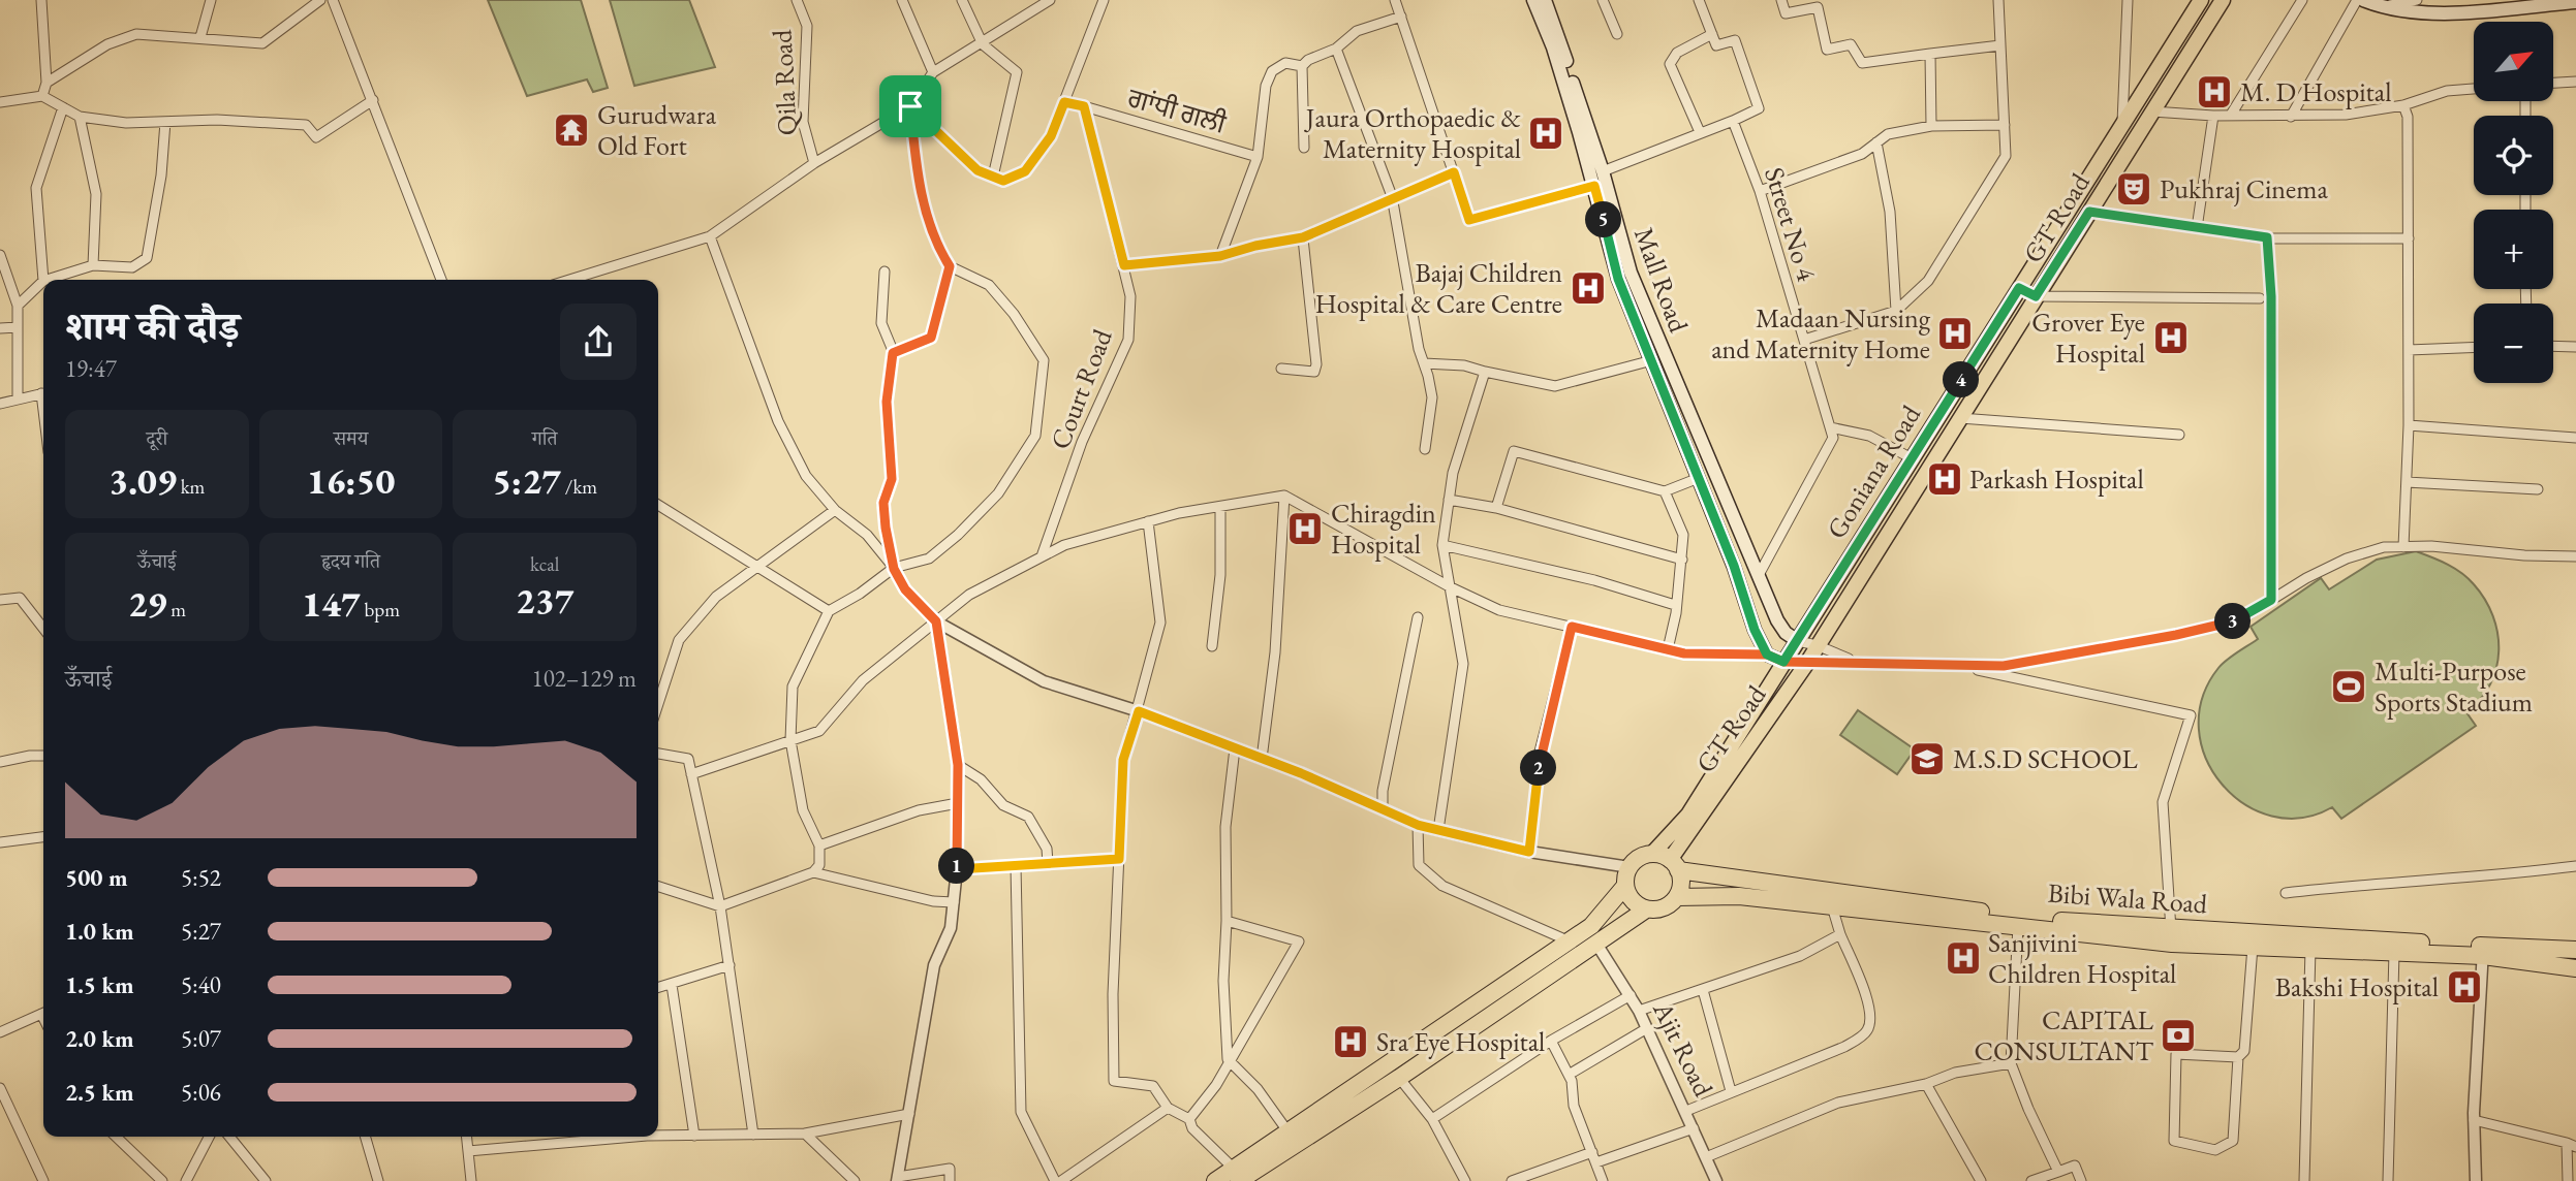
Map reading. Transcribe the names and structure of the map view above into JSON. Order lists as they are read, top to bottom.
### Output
{
  "streets": {
    "highway": ["Bibi Wala Road"],
    "main road": ["GT Road", "Mall Road", "Goniana Road"],
    "street": [
      "Qila Road",
      "ਗਾਂਧੀ ਗਲੀ",
      "Street No 4",
      "Court Road",
      "Ajit Road"
    ]
  },
  "crossings": [
    ["ਗਾਂਧੀ ਗਲੀ", "Court Road"],
    ["GT Road", "Goniana Road"],
    ["GT Road", "Bibi Wala Road"],
    ["Mall Road", "Goniana Road"],
    ["Goniana Road", "Bibi Wala Road"]
  ],
  "places": {
    "hospital": [
      "M. D Hospital",
      "Jaura Orthopaedic & Maternity Hospital",
      "Bajaj Children Hospital & Care Centre",
      "Madaan Nursing and Maternity Home",
      "Grover Eye Hospital",
      "Parkash Hospital",
      "Chiragdin Hospital",
      "Sanjivini Children Hospital",
      "Bakshi Hospital",
      "Sra Eye Hospital"
    ],
    "temple": ["Gurudwara Old Fort"],
    "theatre": ["Pukhraj Cinema"],
    "sports": ["Multi-Purpose Sports Stadium"],
    "school or university": ["M.S.D SCHOOL"],
    "bank": ["CAPITAL CONSULTANT"]
  },
  "north": "top right",
  "page": {
    "map_buttons": ["+", "−"],
    "pins": [
      "5",
      "4",
      "3",
      "2",
      "1"
    ],
    "heading": ["शाम की दौड़", "19:47"],
    "stats": [
      ["दूरी", "3.09 km"],
      ["समय", "16:50"],
      ["गति", "5:27 /km"],
      ["ऊँचाई", "29 m"],
      ["हृदय गति", "147 bpm"],
      ["kcal", "237"]
    ],
    "chart": ["ऊँचाई", "102–129 m"],
    "list": [
      {
        "name": "500 m",
        "note": "5:52"
      },
      {
        "name": "1.0 km",
        "note": "5:27"
      },
      {
        "name": "1.5 km",
        "note": "5:40"
      },
      {
        "name": "2.0 km",
        "note": "5:07"
      },
      {
        "name": "2.5 km",
        "note": "5:06"
      }
    ]
  }
}
